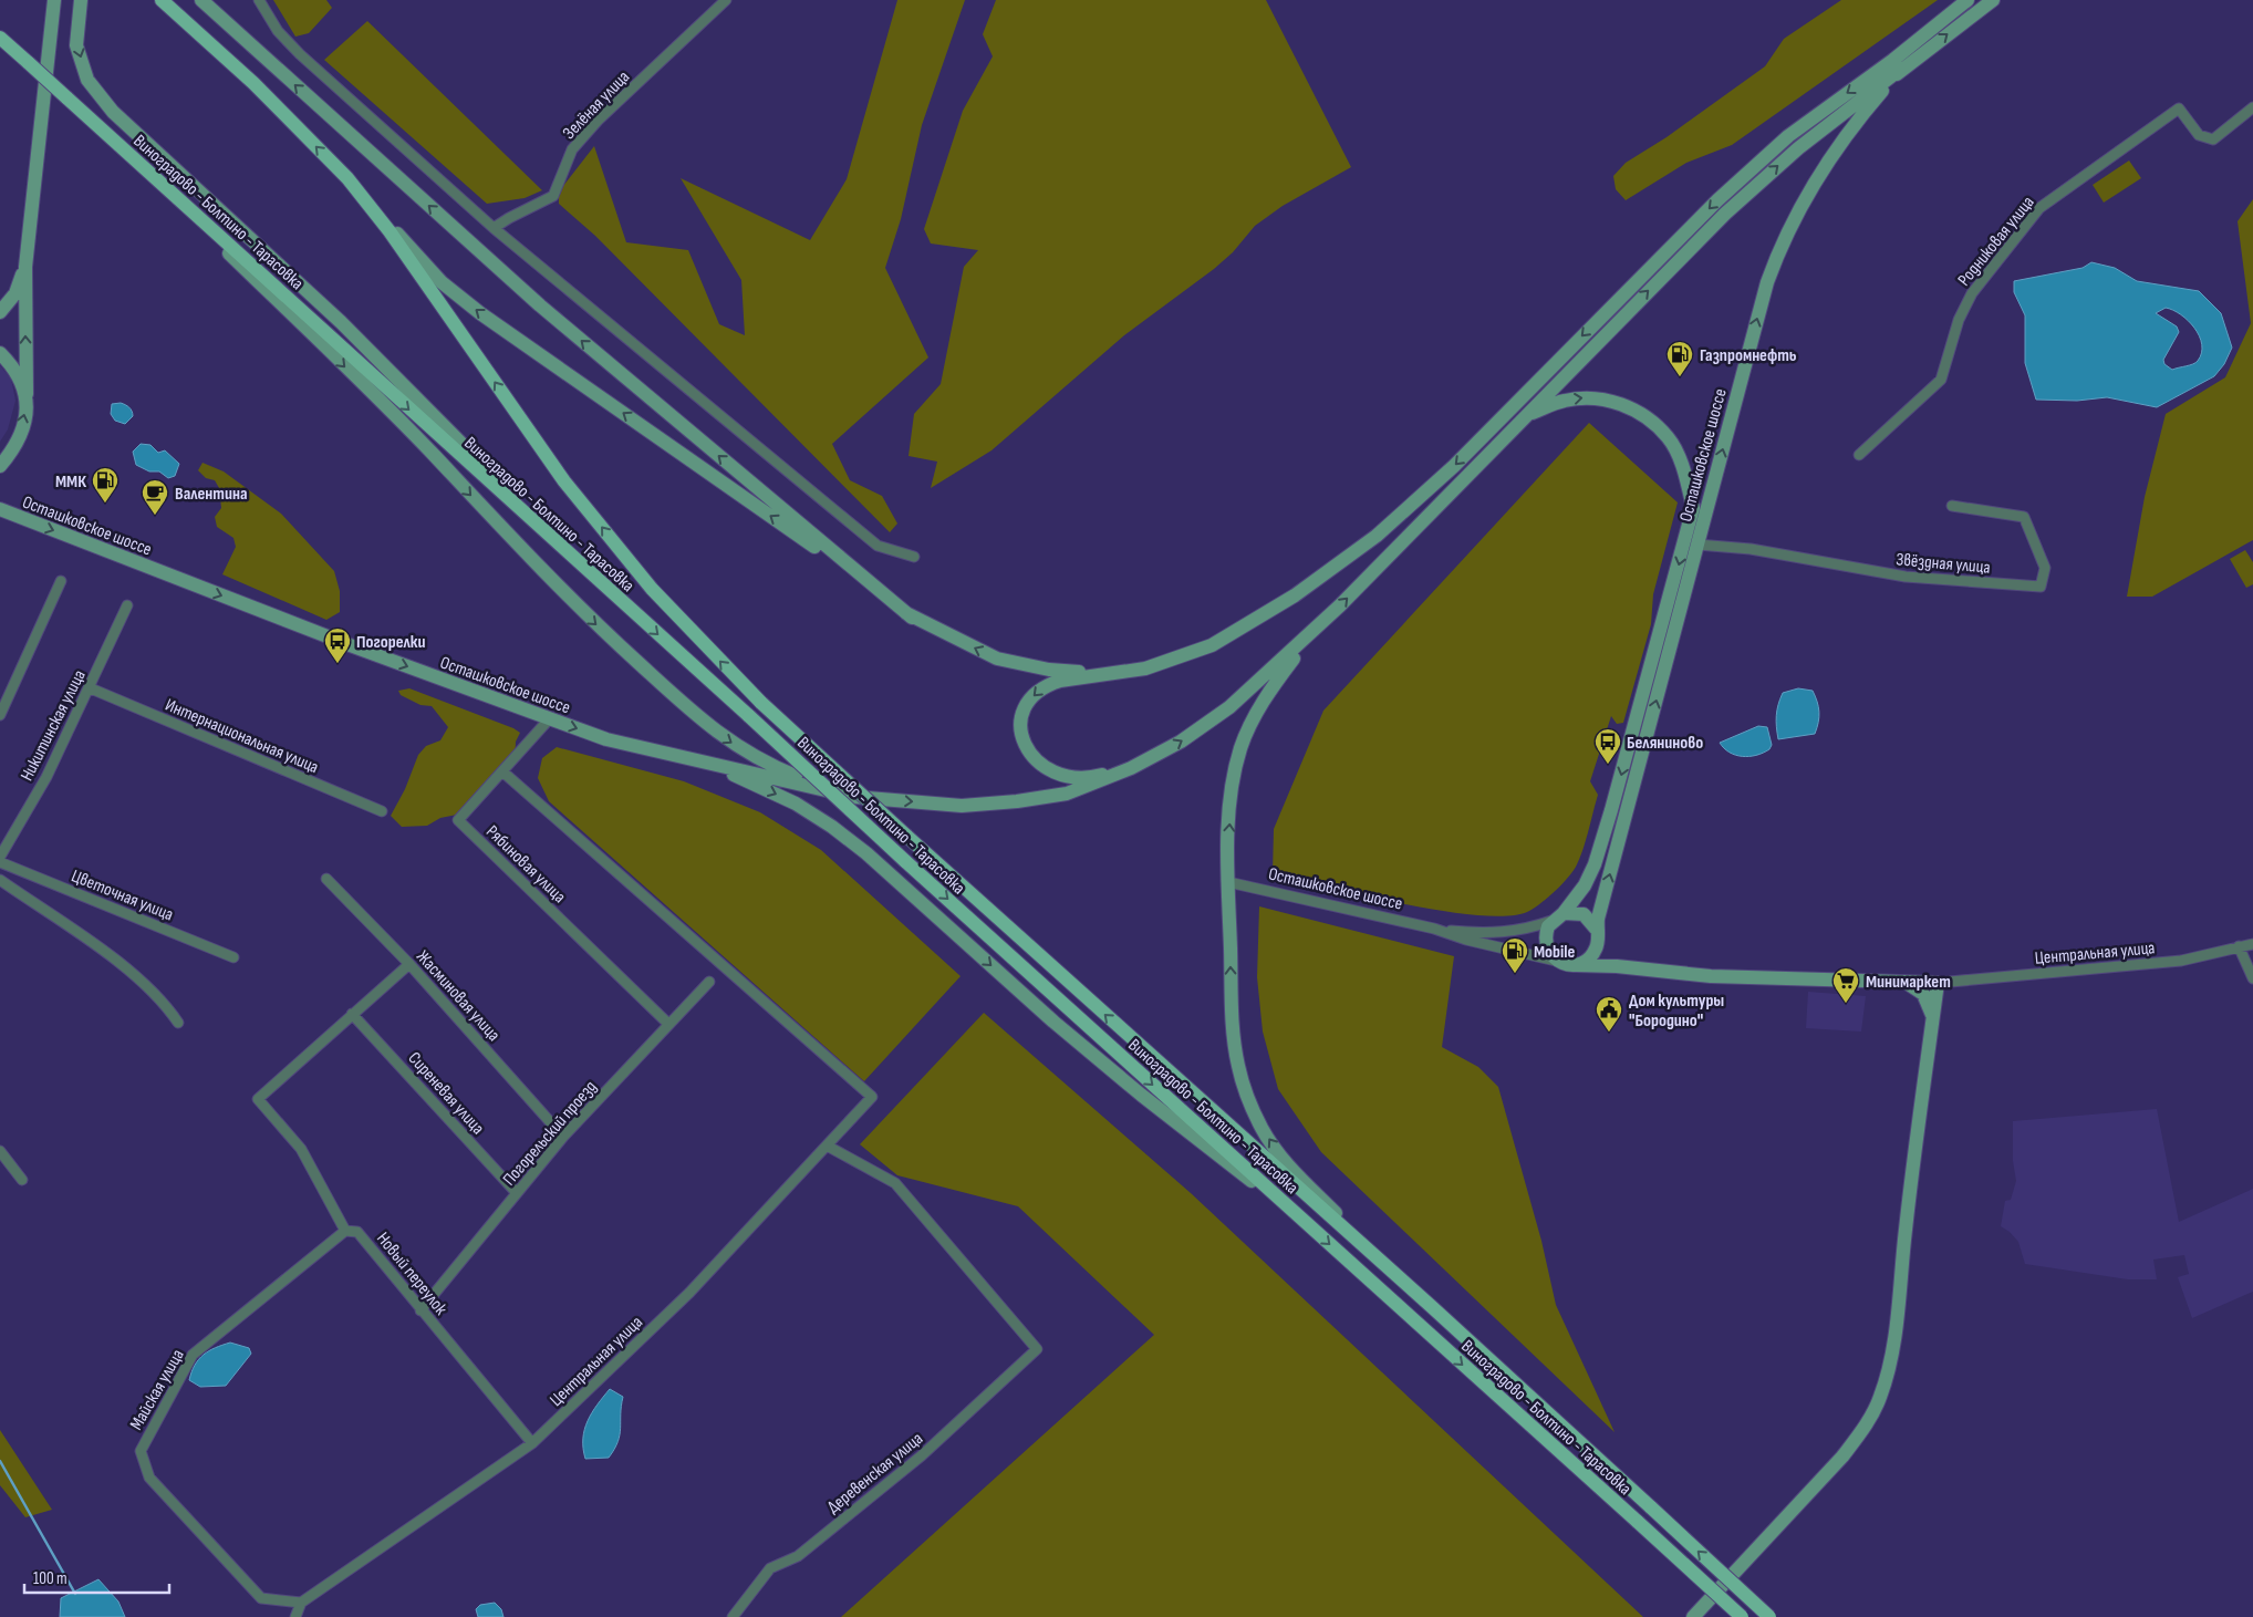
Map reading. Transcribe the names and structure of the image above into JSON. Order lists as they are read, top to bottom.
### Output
{
  "streets": {
    "main road": ["Виноградово - Болтино - Тарасовка", "Осташковское шоссе"],
    "street": [
      "Зелёная улица",
      "Родниковая улица",
      "Звёздная улица",
      "Никитинская улица",
      "Интернациональная улица",
      "Рябиновая улица",
      "Цветочная улица",
      "Центральная улица",
      "Жасминовая улица",
      "Сиреневая улица",
      "Погорельский проезд",
      "Новый переулок",
      "Майская улица",
      "Деревенская улица"
    ]
  },
  "crossings": [
    ["Осташковское шоссе", "Звёздная улица"],
    ["Осташковское шоссе", "Рябиновая улица"],
    ["Никитинская улица", "Интернациональная улица"],
    ["Рябиновая улица", "Центральная улица"],
    ["Рябиновая улица", "Погорельский проезд"],
    ["Центральная улица", "Новый переулок"],
    ["Центральная улица", "Майская улица"],
    ["Центральная улица", "Деревенская улица"],
    ["Жасминовая улица", "Погорельский проезд"],
    ["Сиреневая улица", "Погорельский проезд"],
    ["Погорельский проезд", "Новый переулок"],
    ["Новый переулок", "Майская улица"]
  ],
  "places": {
    "fuel station": ["Газпромнефть", "ММК", "Mobile"],
    "cafe": ["Валентина"],
    "bus stop": ["Погорелки", "Беляниново"],
    "supermarket": ["Минимаркет"],
    "public building": ["Дом культуры \"Бородино\""]
  },
  "scale_bar": "100 m"
}
